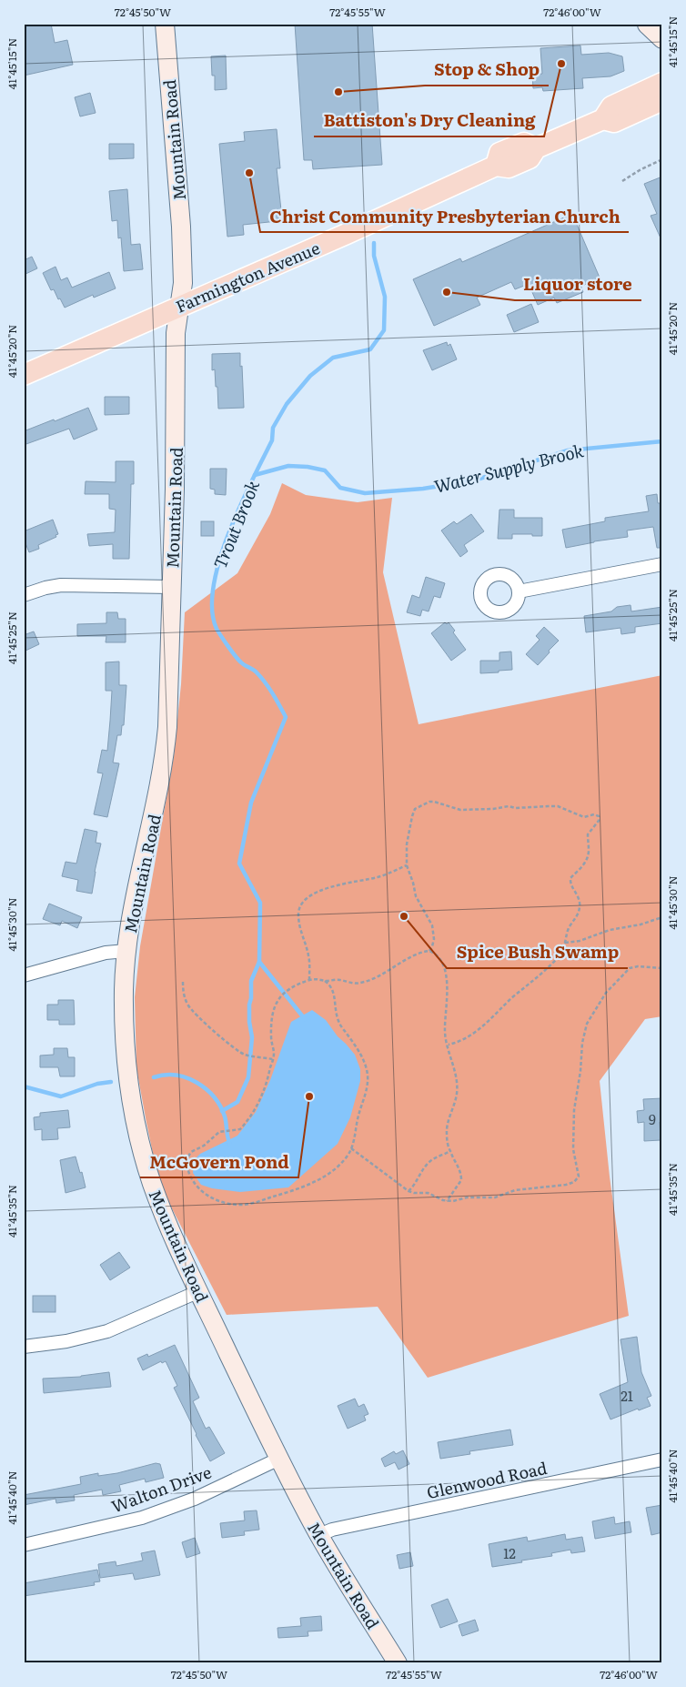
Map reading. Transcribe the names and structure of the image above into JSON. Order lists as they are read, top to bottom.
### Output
{
  "streets": {
    "main road": ["Mountain Road", "Farmington Avenue"],
    "street": ["Glenwood Road", "Walton Drive"]
  },
  "crossings": [
    ["Mountain Road", "Farmington Avenue"],
    ["Mountain Road", "Glenwood Road"],
    ["Mountain Road", "Walton Drive"]
  ],
  "water": ["Water Supply Brook", "Trout Brook"],
  "places": [
    "Battiston's Dry Cleaning",
    "Stop & Shop",
    "Christ Community Presbyterian Church",
    "Liquor store",
    "Spice Bush Swamp",
    "McGovern Pond"
  ],
  "house_numbers": ["9", "21", "12"],
  "coordinates": [
    "72°45'50\"W",
    "72°45'55\"W",
    "72°46'00\"W",
    "41°45'15\"N",
    "41°45'20\"N",
    "41°45'25\"N",
    "41°45'30\"N",
    "41°45'35\"N",
    "41°45'40\"N"
  ]
}
